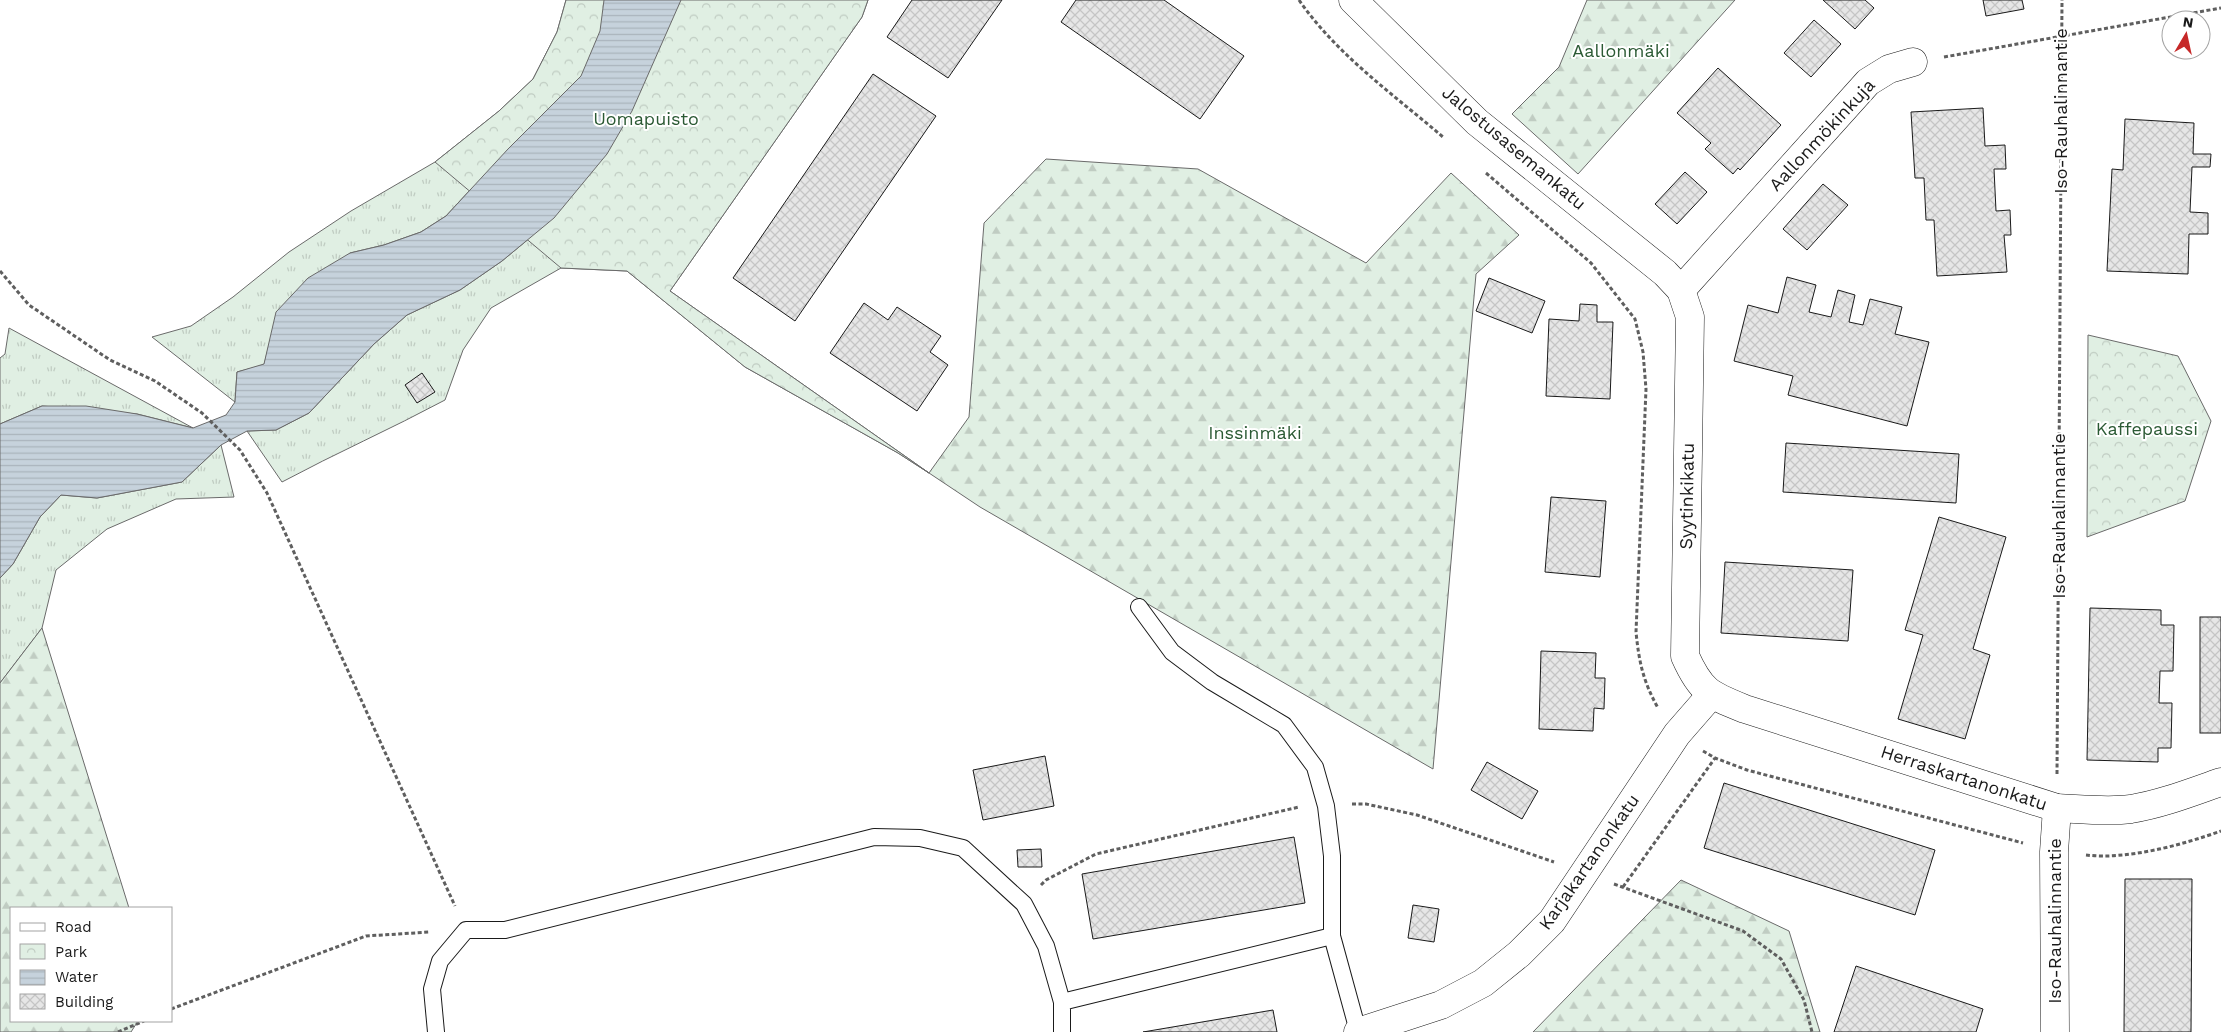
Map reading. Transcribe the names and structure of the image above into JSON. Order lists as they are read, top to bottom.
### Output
{
  "streets": {
    "street": [
      "Iso-Rauhalinnantie",
      "Aallonmökinkuja",
      "Jalostusasemankatu",
      "Syytinkikatu",
      "Herraskartanonkatu",
      "Karjakartanonkatu"
    ]
  },
  "crossings": [
    ["Iso-Rauhalinnantie", "Herraskartanonkatu"],
    ["Aallonmökinkuja", "Jalostusasemankatu"],
    ["Aallonmökinkuja", "Syytinkikatu"],
    ["Jalostusasemankatu", "Syytinkikatu"],
    ["Syytinkikatu", "Herraskartanonkatu"],
    ["Syytinkikatu", "Karjakartanonkatu"],
    ["Herraskartanonkatu", "Karjakartanonkatu"]
  ],
  "parks": [
    "Aallonmäki",
    "Uomapuisto",
    "Kaffepaussi",
    "Inssinmäki"
  ],
  "legend": [
    "Road",
    "Park",
    "Water",
    "Building"
  ],
  "north": "top"
}
